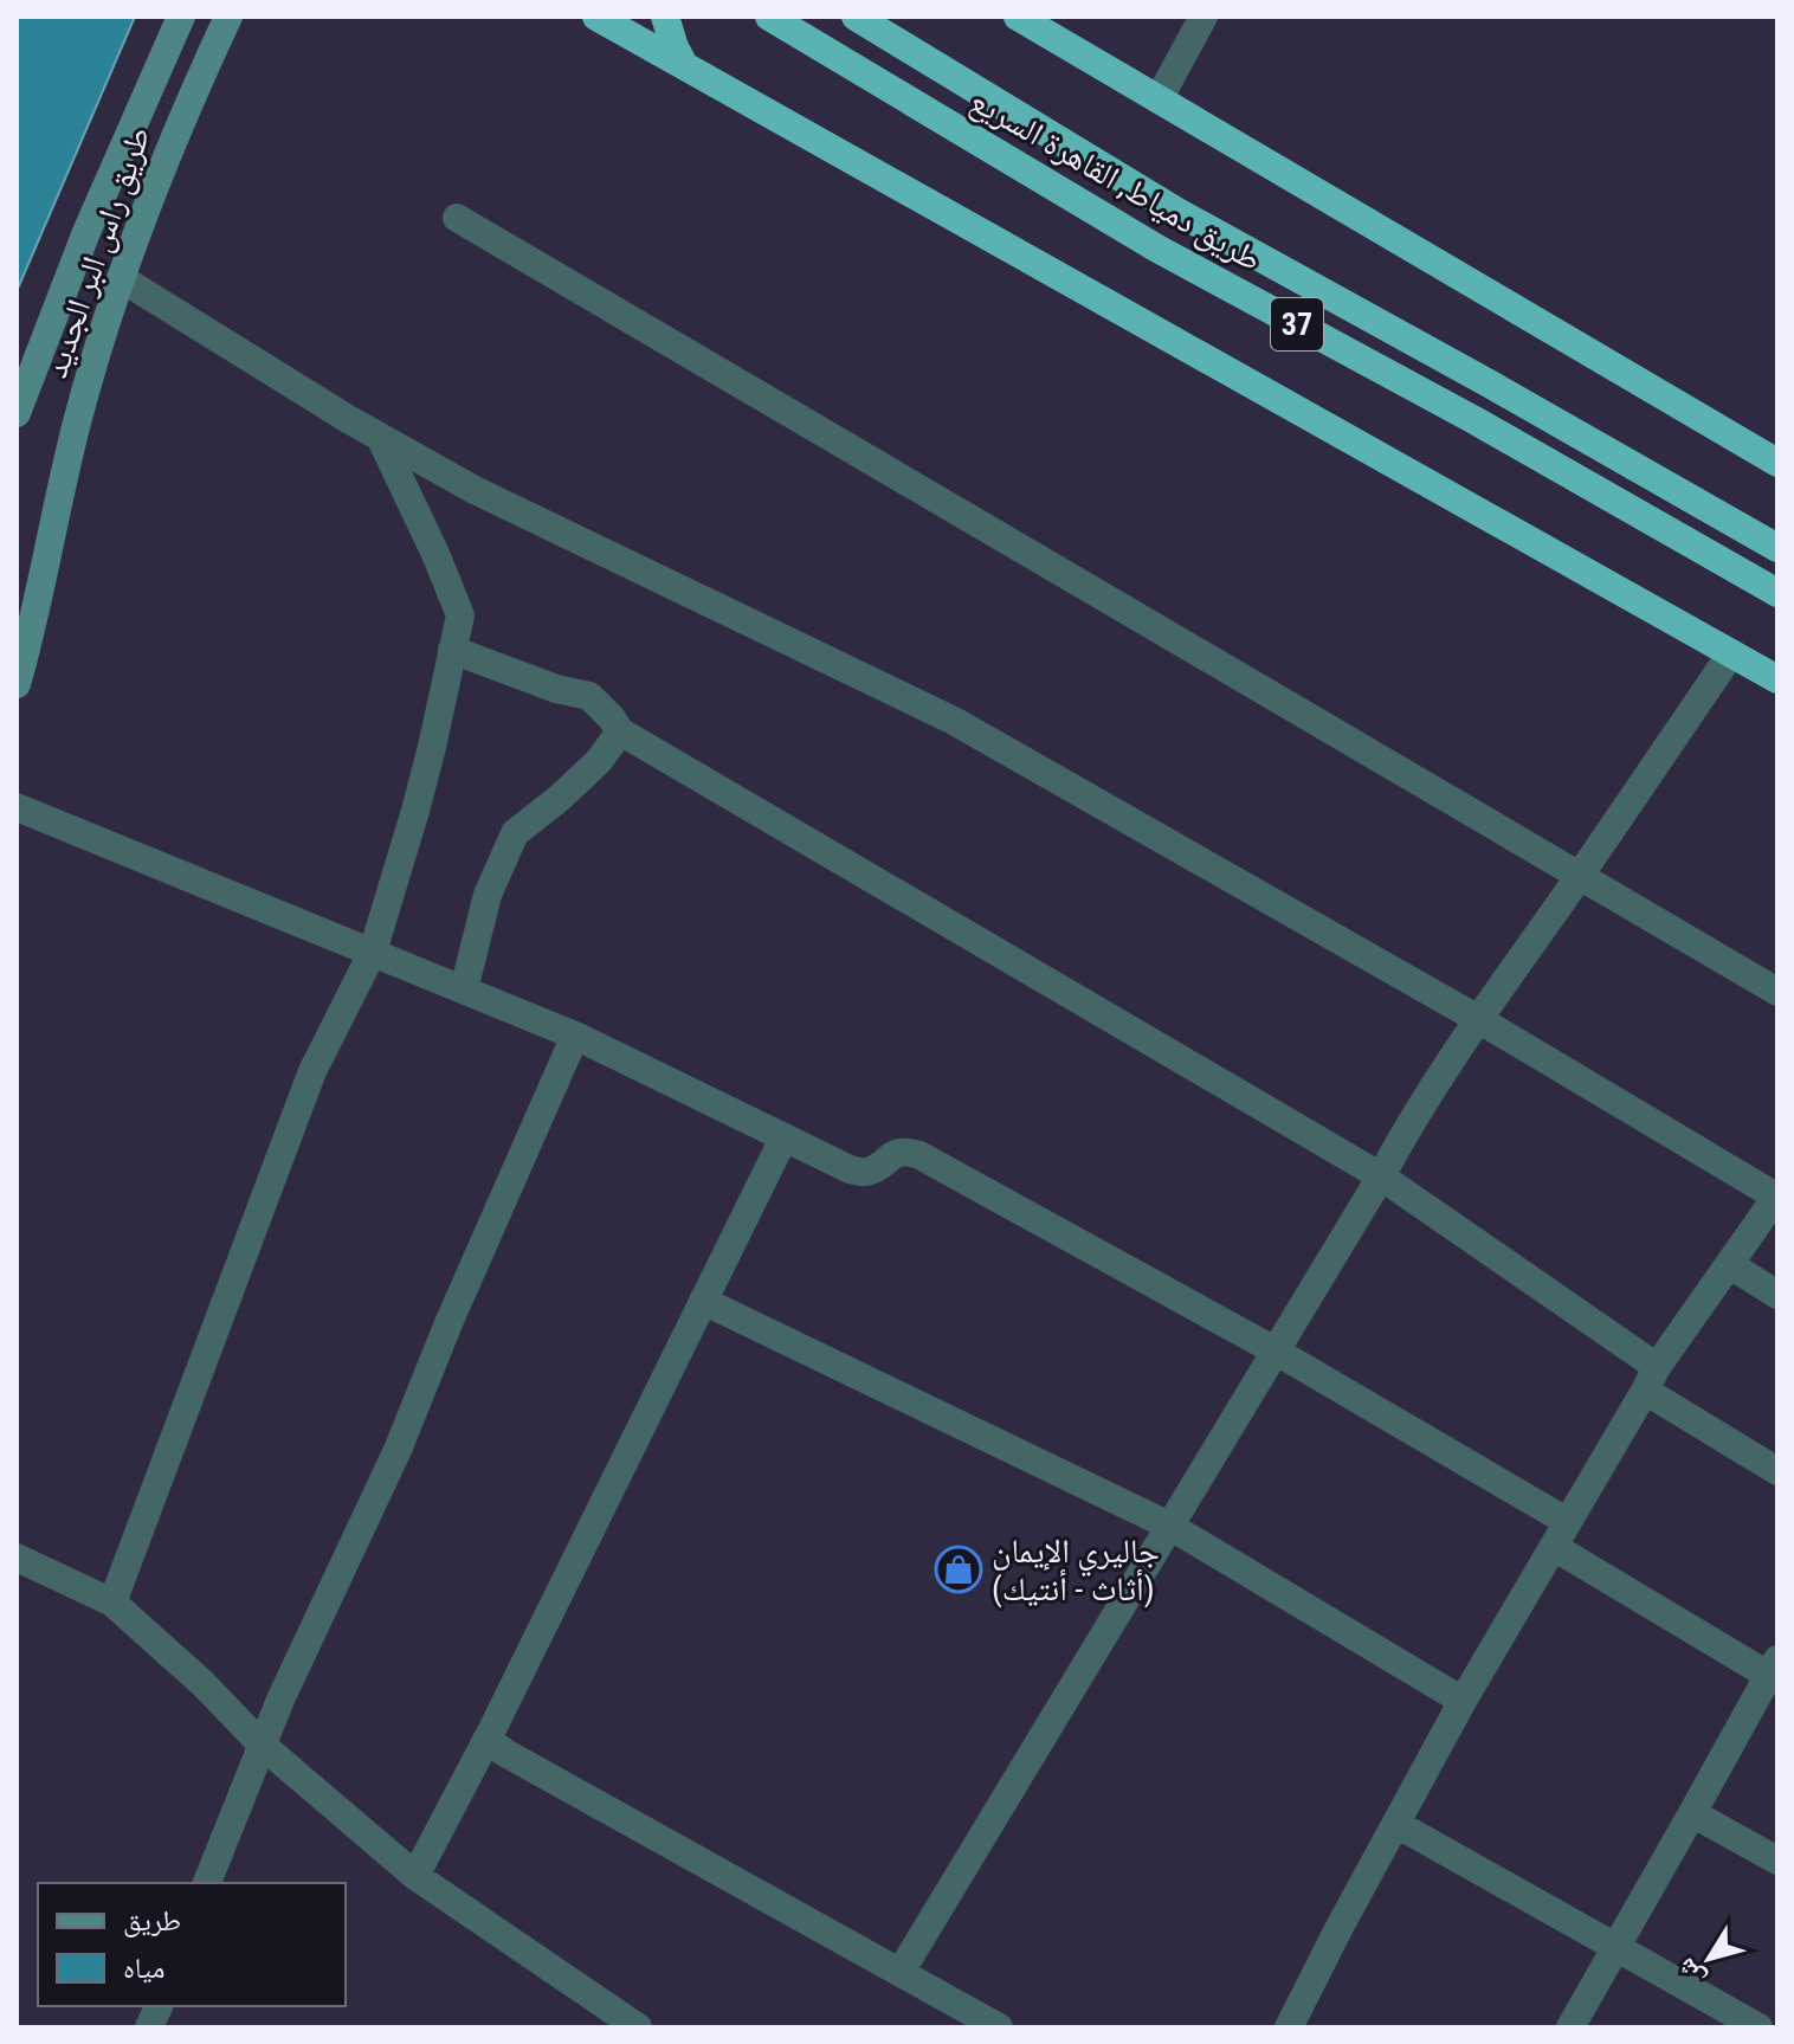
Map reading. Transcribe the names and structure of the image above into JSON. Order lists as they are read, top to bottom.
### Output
{
  "streets": {
    "highway": ["طريق دمياط, القاهرة السريع", "37"],
    "main road": ["طريق راس البر الجديد"]
  },
  "places": {
    "shop": ["جاليري الإيمان (أثاث - أنتيك)"]
  },
  "legend": ["طريق", "مياه"],
  "north": "bottom left"
}
